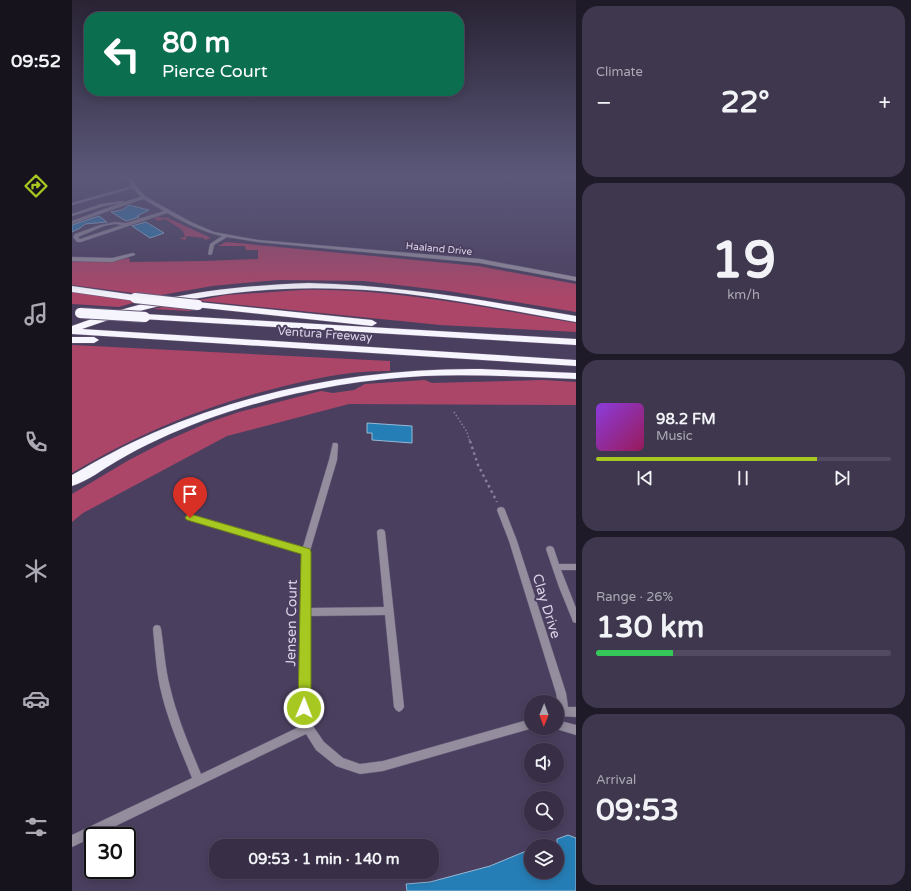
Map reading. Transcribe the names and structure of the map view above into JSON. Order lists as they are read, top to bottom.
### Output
{
  "streets": {
    "highway": ["Ventura Freeway"],
    "street": ["Haaland Drive", "Clay Drive", "Jensen Court"]
  },
  "north": "bottom",
  "page": {
    "tabs": "09:52",
    "tile": [
      "Climate",
      ["19", "km/h"],
      ["Range · 26%", "130 km"],
      ["Arrival", "09:53"]
    ],
    "turn": ["80 m", "Pierce Court"],
    "heat": ["−", "22°", "+"],
    "song": ["98.2 FM", "Music"],
    "limit": "30",
    "trip": "09:53 · 1 min · 140 m"
  }
}
